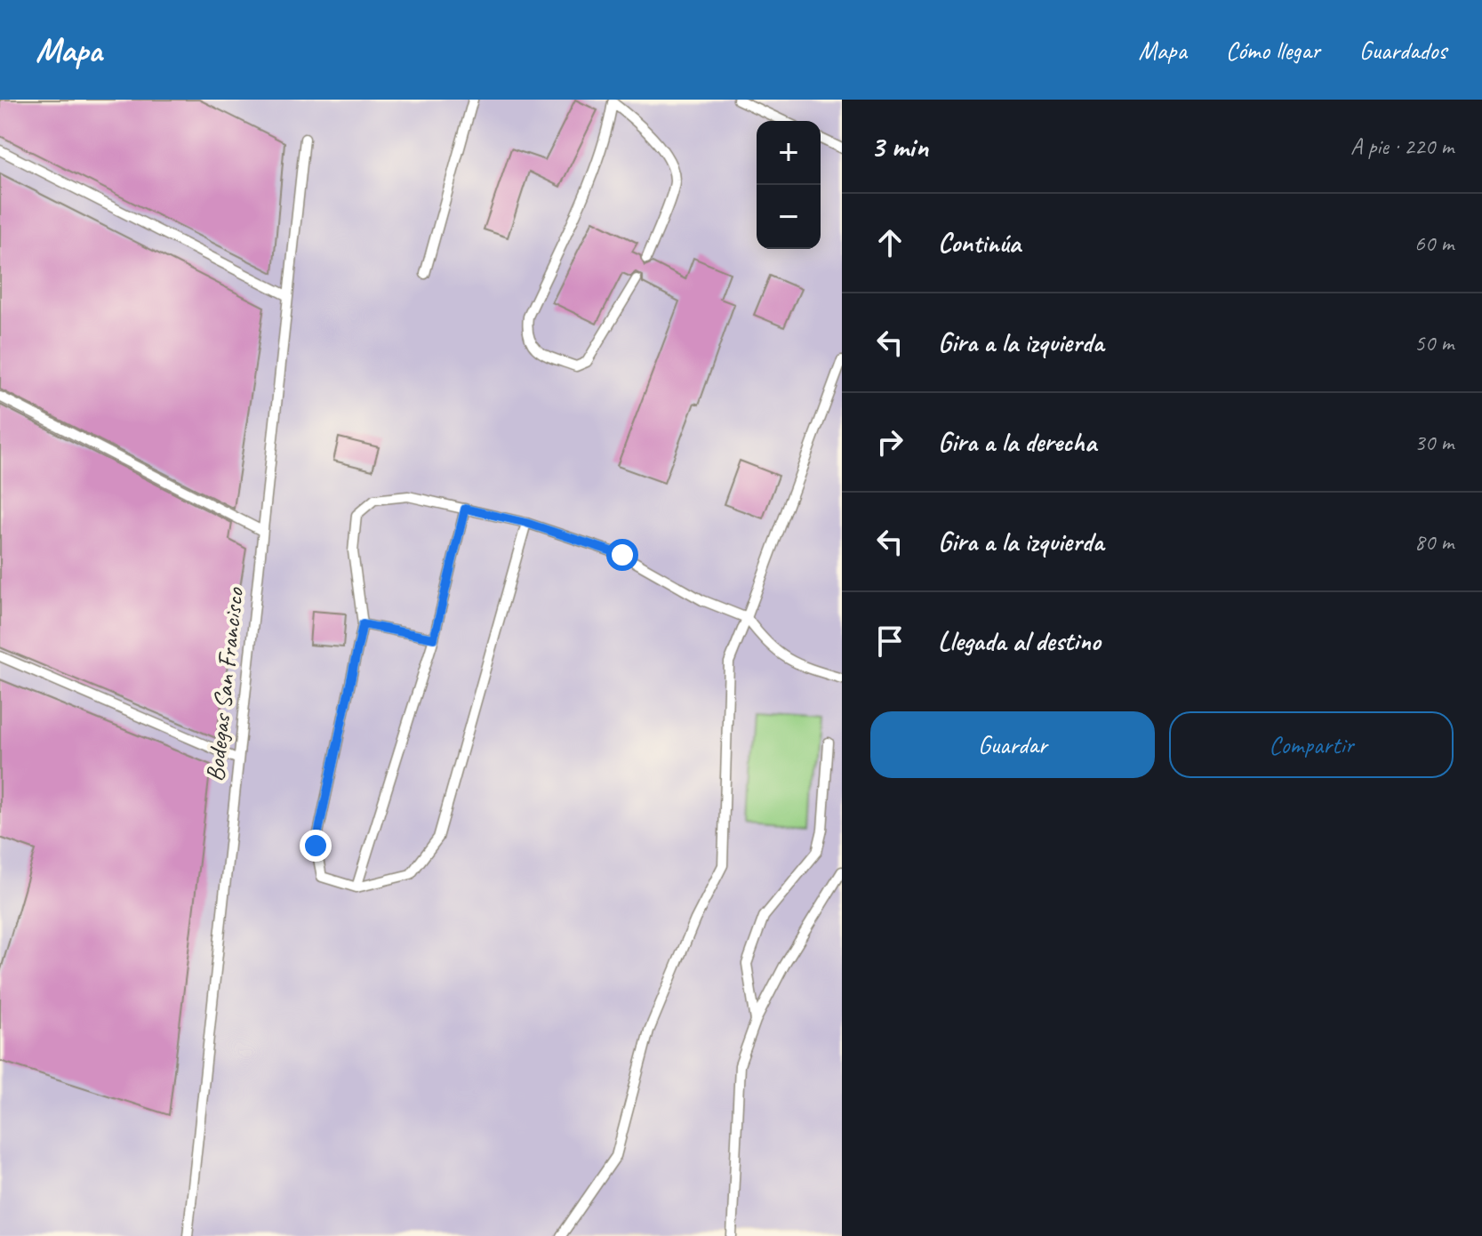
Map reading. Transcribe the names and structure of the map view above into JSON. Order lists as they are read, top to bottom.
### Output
{
  "streets": {
    "lane": ["Bodegas San Francisco"]
  },
  "page": {
    "header": "Mapa",
    "nav": ["Mapa", "Cómo llegar", "Guardados"],
    "heading": ["3 min", "A pie · 220 m"],
    "map_buttons": ["+", "−"],
    "list": [
      ["Continúa", "60 m"],
      ["Gira a la izquierda", "50 m"],
      ["Gira a la derecha", "30 m"],
      ["Gira a la izquierda", "80 m"],
      "Llegada al destino"
    ],
    "buttons": ["Guardar", "Compartir"]
  }
}
